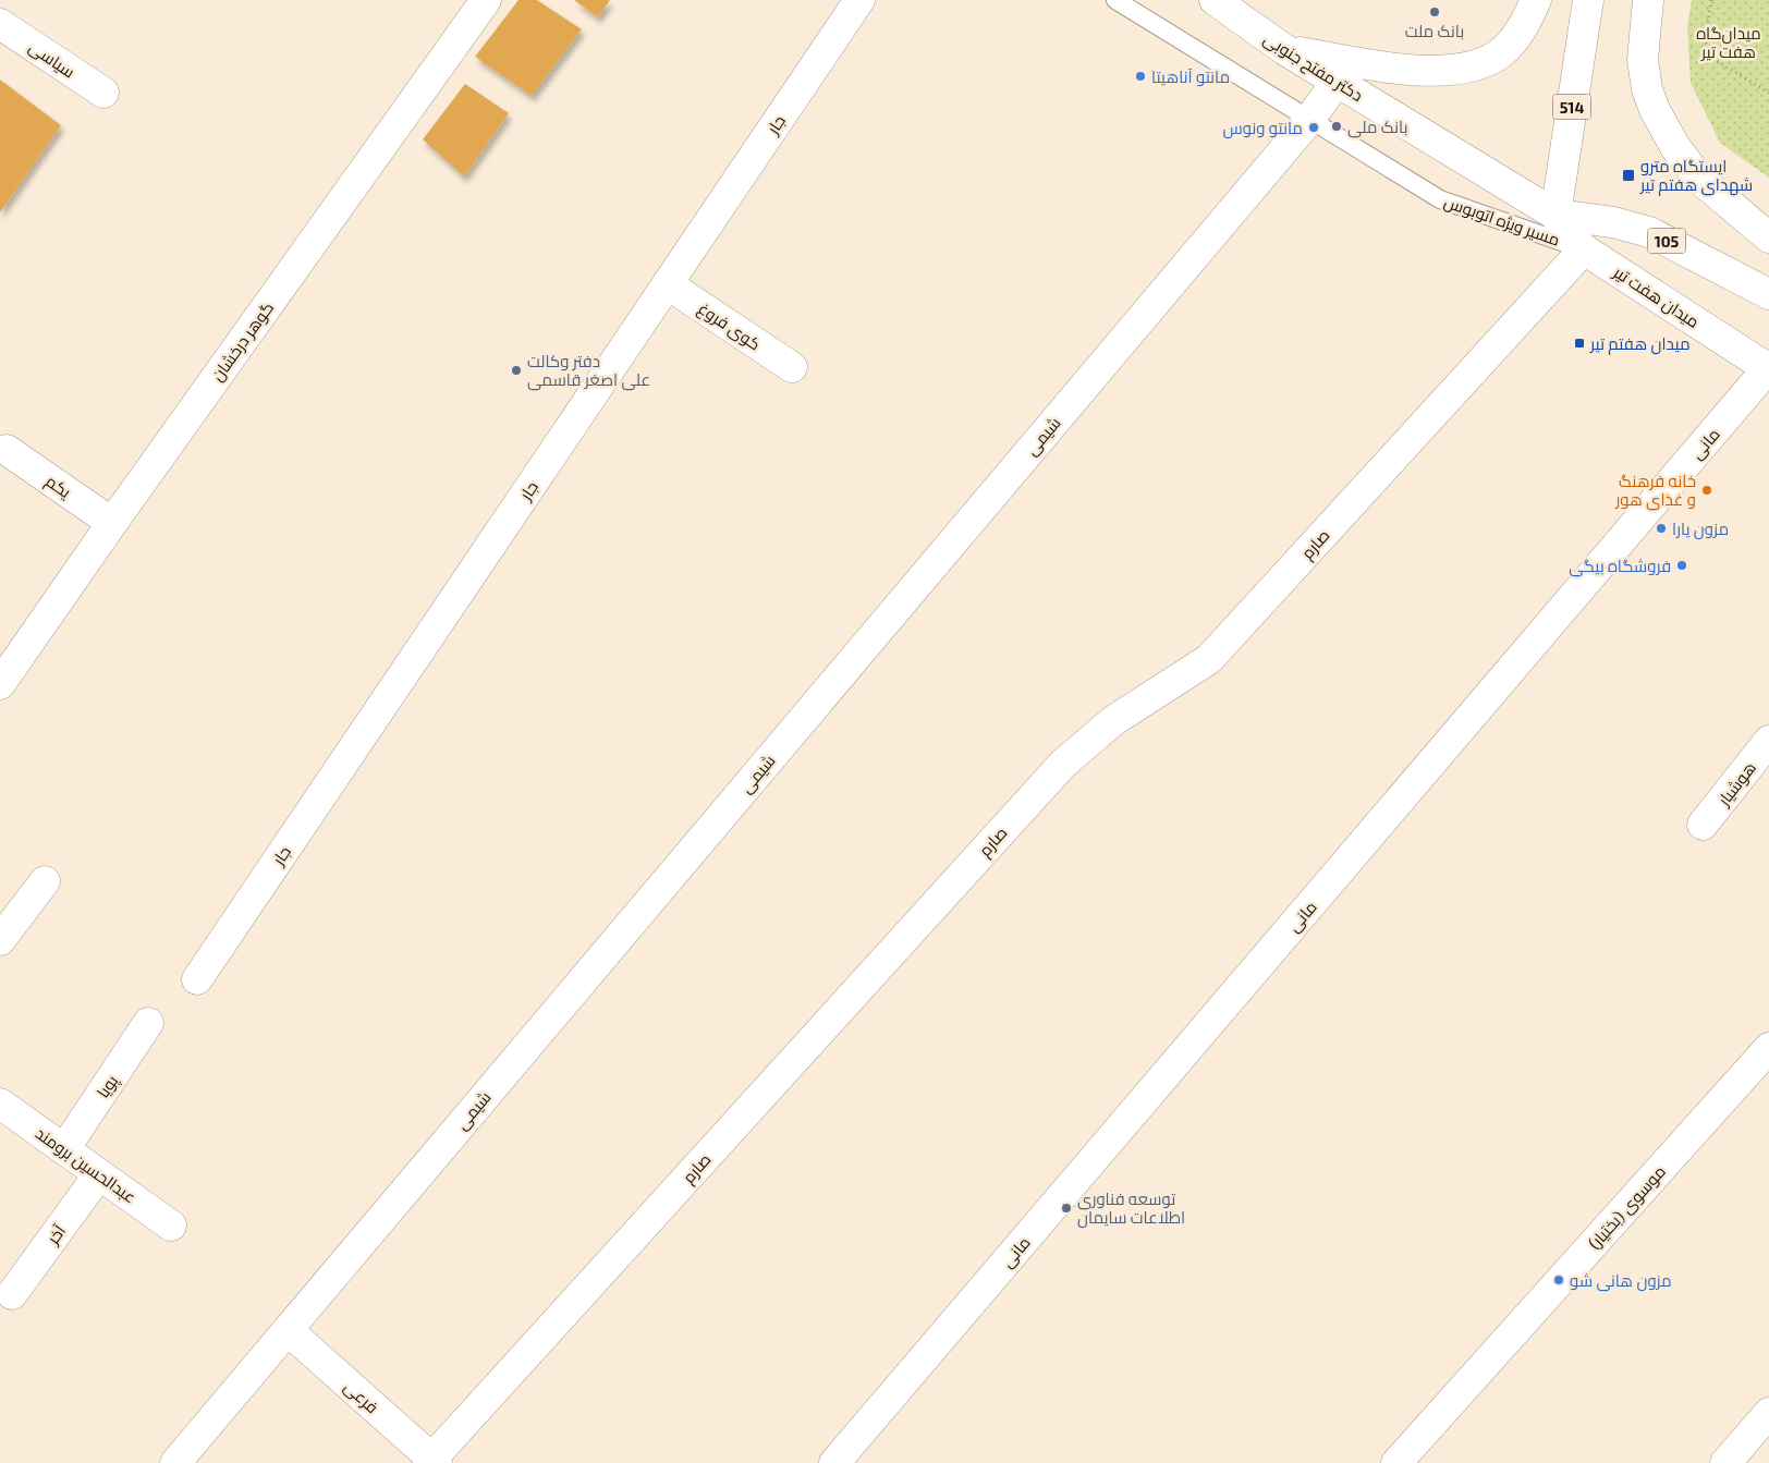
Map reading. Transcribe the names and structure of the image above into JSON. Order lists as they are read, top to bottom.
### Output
{
  "streets": {
    "street": [
      "سیاسی",
      "دکتر مفتح جنوبی",
      "514",
      "جار",
      "105",
      "میدان هفت تیر",
      "کوی فروغ",
      "گوهر درخشان",
      "شیمی",
      "مانی",
      "یکم",
      "صارم",
      "هوشیار",
      "پویا",
      "عبدالحسین برومند",
      "موسوی (بختیار)",
      "آخر",
      "فرعی"
    ],
    "lane": ["مسیر ویژه اتوبوس"]
  },
  "crossings": [
    ["دکتر مفتح جنوبی", "514"],
    ["دکتر مفتح جنوبی", "105"],
    ["دکتر مفتح جنوبی", "میدان هفت تیر"],
    ["دکتر مفتح جنوبی", "شیمی"],
    ["514", "105"],
    ["514", "میدان هفت تیر"],
    ["جار", "کوی فروغ"],
    ["مسیر ویژه اتوبوس", "میدان هفت تیر"],
    ["مسیر ویژه اتوبوس", "شیمی"],
    ["مسیر ویژه اتوبوس", "صارم"],
    ["105", "میدان هفت تیر"],
    ["میدان هفت تیر", "مانی"],
    ["میدان هفت تیر", "صارم"],
    ["گوهر درخشان", "یکم"],
    ["شیمی", "فرعی"],
    ["صارم", "فرعی"],
    ["پویا", "عبدالحسین برومند"],
    ["عبدالحسین برومند", "آخر"]
  ],
  "parks": ["میدان‌گاه هفت تیر"],
  "places": {
    "other": [
      "بانک ملت",
      "مانتو آناهیتا",
      "بانک ملی",
      "مانتو ونوس",
      "دفتر وکالت علی اصغر قاسمی",
      "خانه فرهنگ و غذای هور",
      "مزون یارا",
      "فروشگاه بیگی",
      "توسعه فناوری اطلاعات سایمان",
      "مزون هانی شو"
    ],
    "transit": ["ایستگاه مترو شهدای هفتم تیر", "میدان هفتم تیر"]
  }
}
